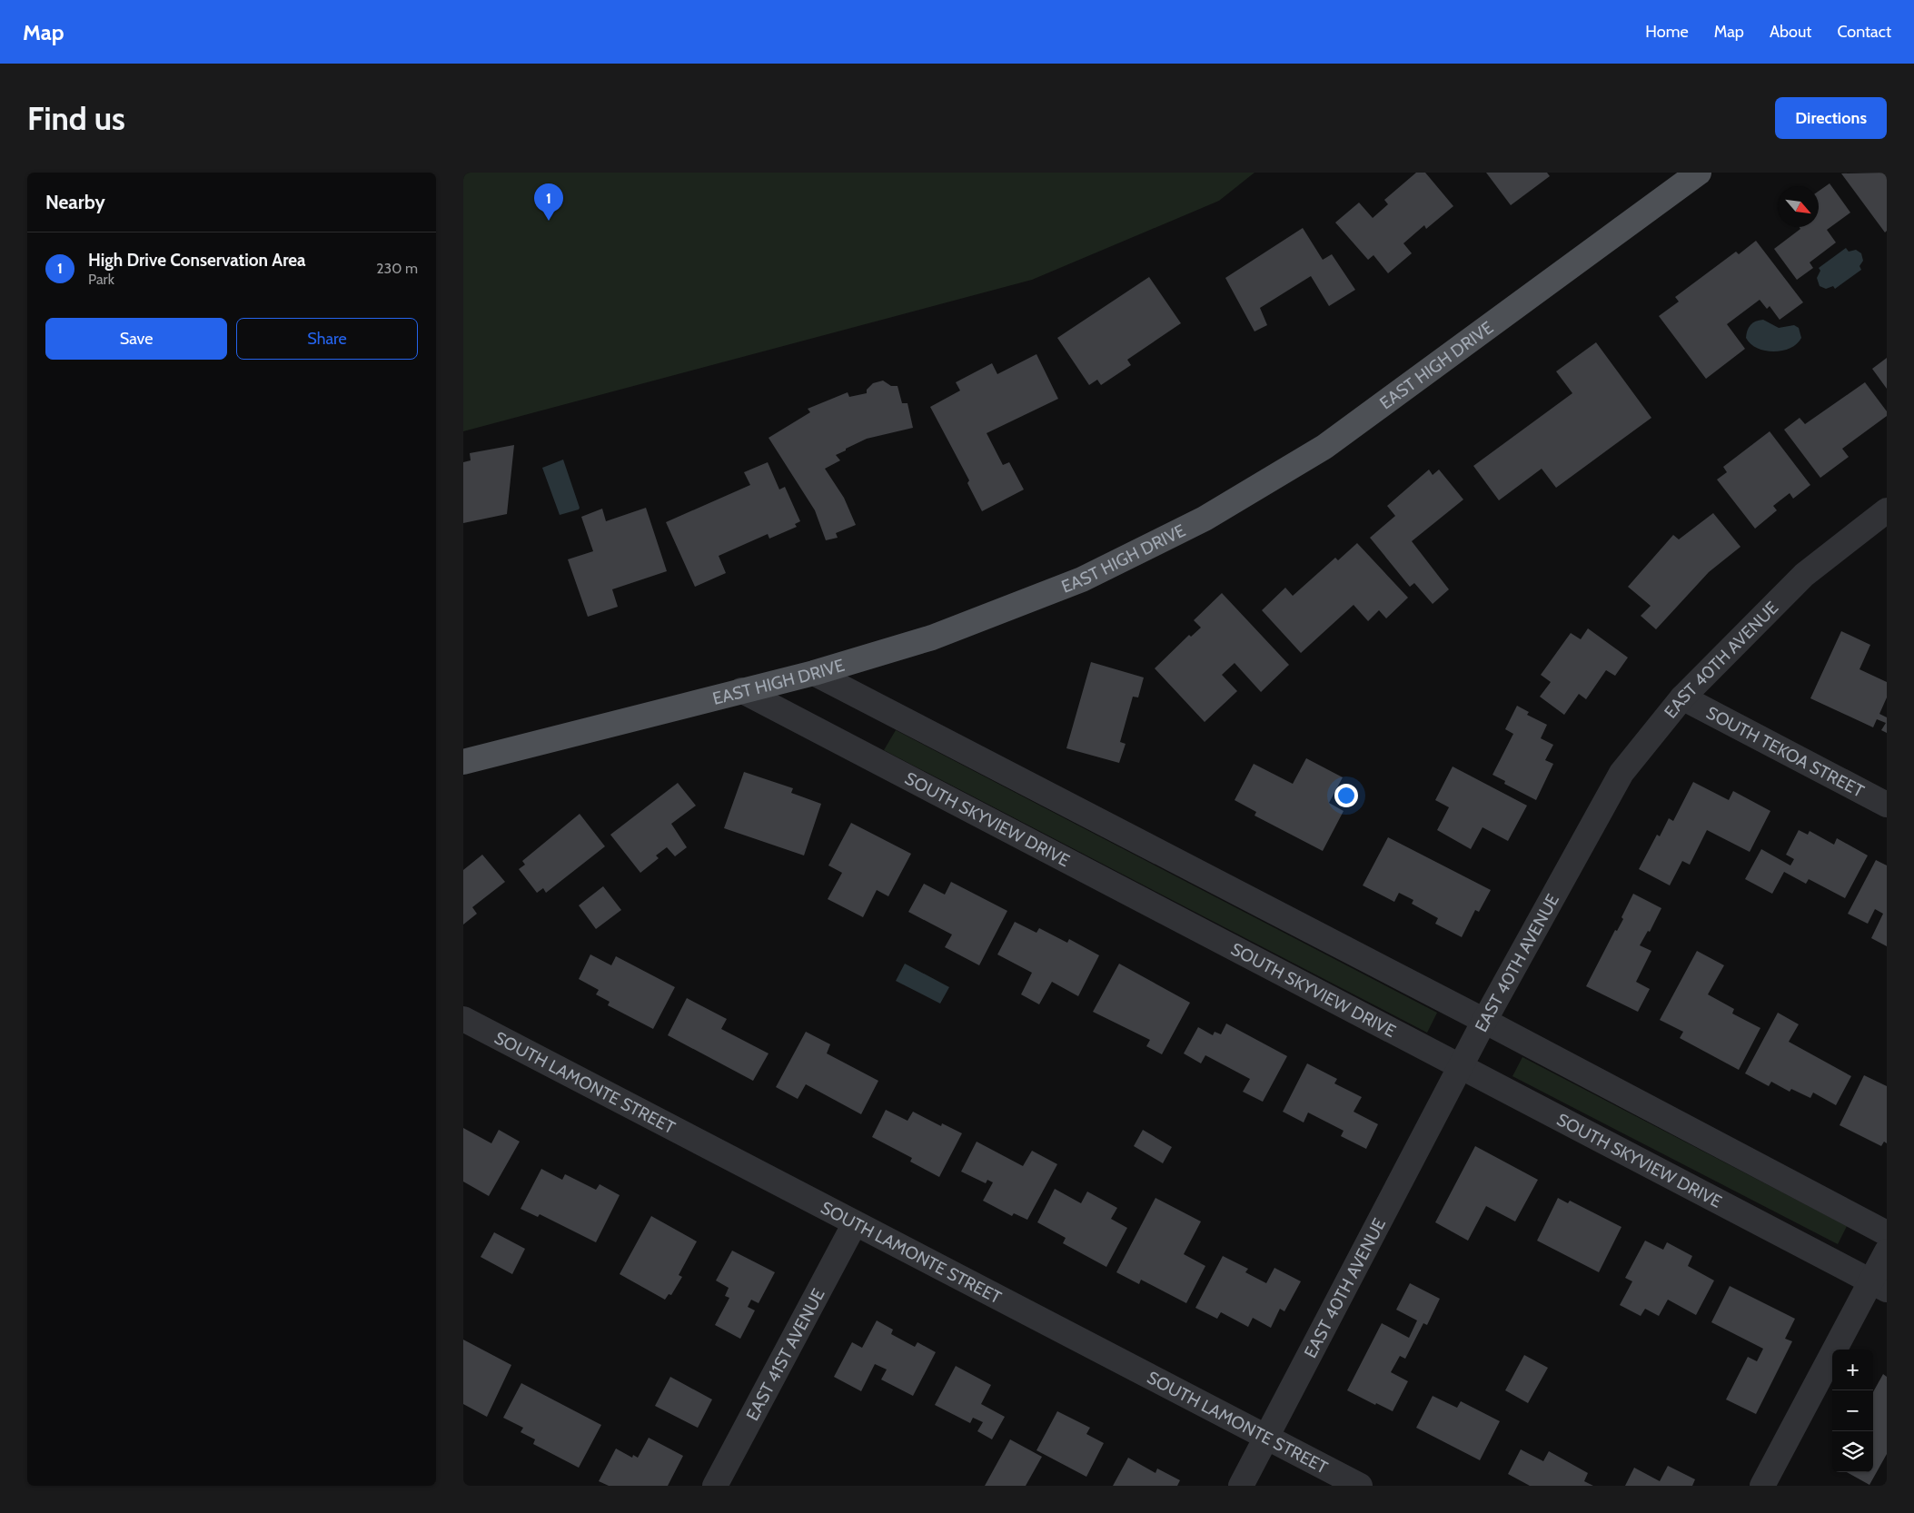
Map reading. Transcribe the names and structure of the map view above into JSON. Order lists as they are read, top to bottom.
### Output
{
  "streets": {
    "main road": ["EAST HIGH DRIVE"],
    "street": [
      "EAST 40TH AVENUE",
      "SOUTH TEKOA STREET",
      "SOUTH SKYVIEW DRIVE",
      "SOUTH LAMONTE STREET",
      "EAST 41ST AVENUE"
    ]
  },
  "crossings": [
    ["EAST HIGH DRIVE", "SOUTH SKYVIEW DRIVE"],
    ["EAST 40TH AVENUE", "SOUTH TEKOA STREET"],
    ["EAST 40TH AVENUE", "SOUTH SKYVIEW DRIVE"],
    ["EAST 40TH AVENUE", "SOUTH LAMONTE STREET"],
    ["SOUTH LAMONTE STREET", "EAST 41ST AVENUE"]
  ],
  "north": "bottom right",
  "page": {
    "header": "Map",
    "nav": [
      "Home",
      "Map",
      "About",
      "Contact"
    ],
    "buttons": [
      "Directions",
      ["Save", "Share"]
    ],
    "title": "Find us",
    "heading": "Nearby",
    "pins": "1",
    "list": [
      {
        "mark": "1",
        "name": "High Drive Conservation Area",
        "note": "Park",
        "value": "230 m"
      }
    ],
    "map_buttons": ["+", "−"]
  }
}
